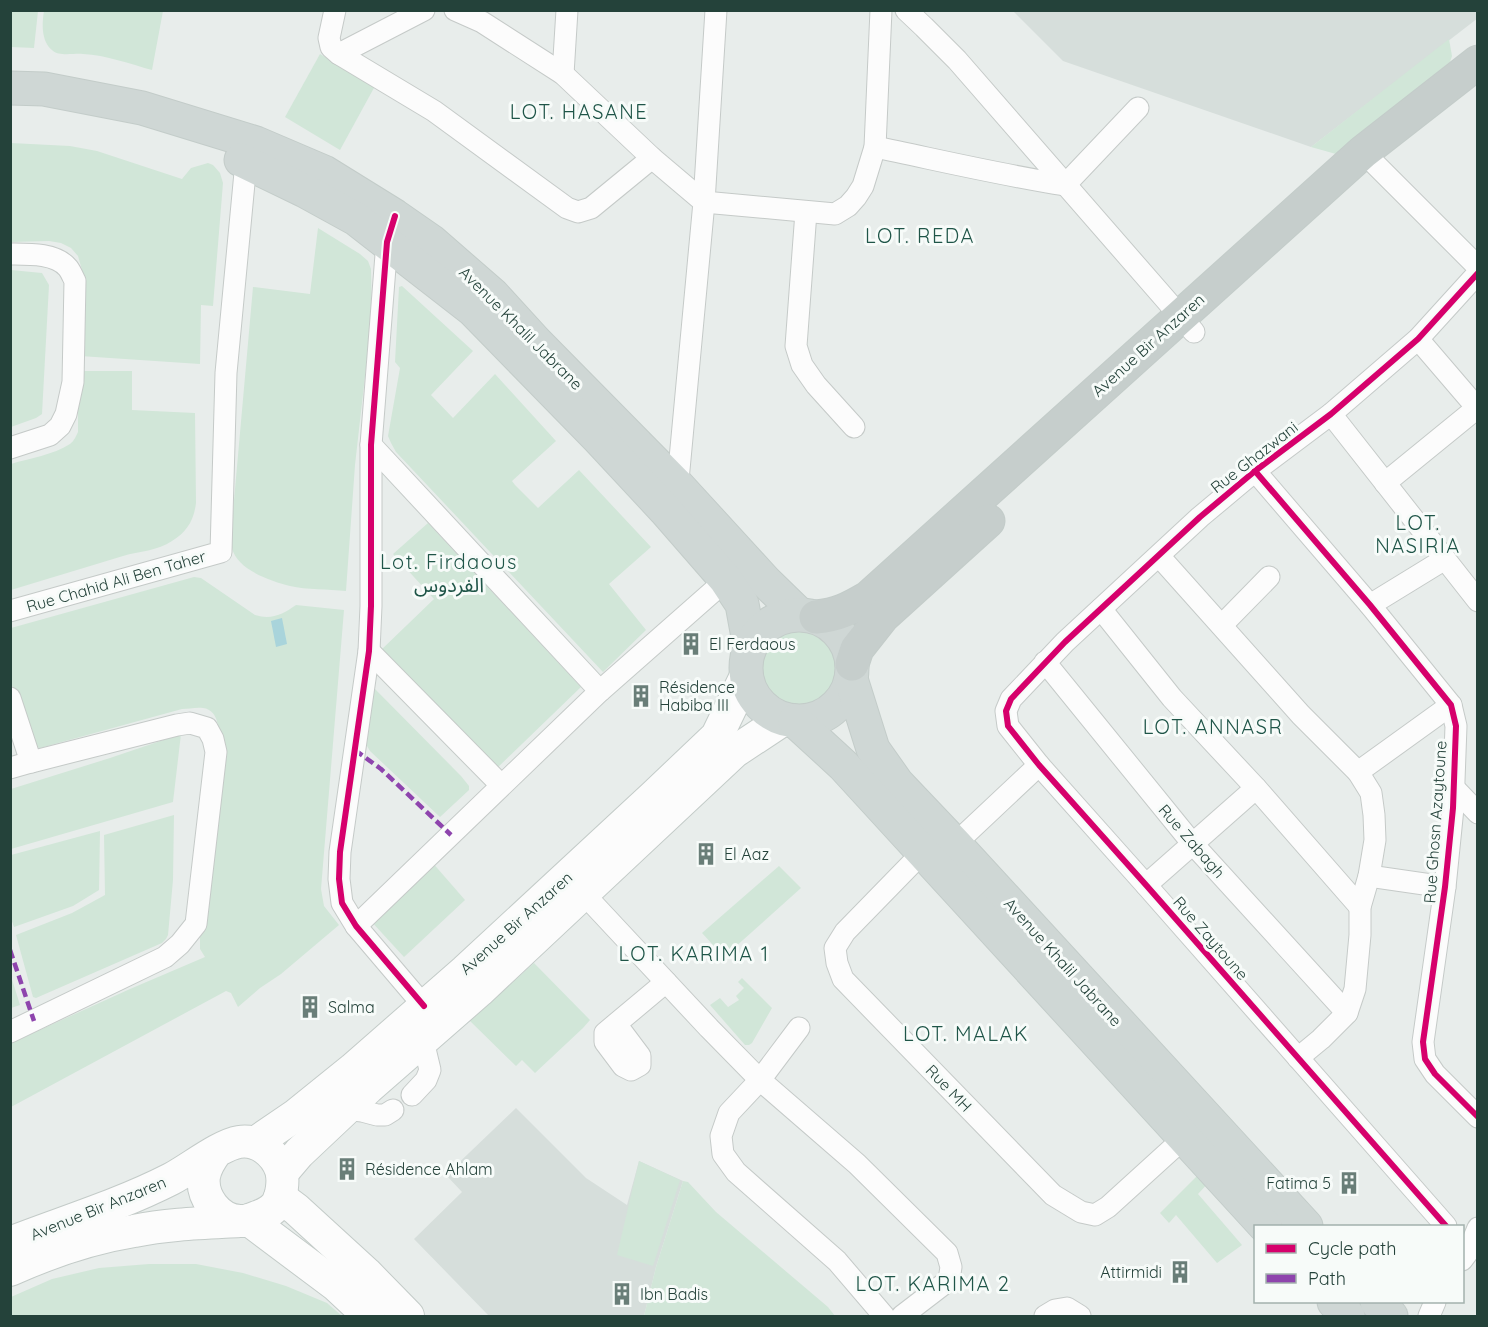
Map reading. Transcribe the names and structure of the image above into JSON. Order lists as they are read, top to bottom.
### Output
{
  "streets": {
    "highway": ["Avenue Bir Anzaren"],
    "main road": ["Avenue Khalil Jabrane"],
    "street": [
      "Rue Ghazwani",
      "Rue Chahid Ali Ben Taher",
      "Rue Ghosn Azaytoune",
      "Rue Zabagh",
      "Rue Zaytoune",
      "Rue MH"
    ]
  },
  "crossings": [
    ["Avenue Khalil Jabrane", "Avenue Bir Anzaren"],
    ["Avenue Khalil Jabrane", "Rue Chahid Ali Ben Taher"],
    ["Avenue Khalil Jabrane", "Rue MH"],
    ["Rue Ghazwani", "Rue Ghosn Azaytoune"],
    ["Rue Ghazwani", "Rue Zabagh"],
    ["Rue Ghazwani", "Rue Zaytoune"],
    ["Rue Zabagh", "Rue Zaytoune"]
  ],
  "districts": [
    "LOT. HASANE",
    "LOT. REDA",
    "LOT. NASIRIA",
    "Lot. Firdaous الفردوس",
    "LOT. ANNASR",
    "LOT. KARIMA 1",
    "LOT. MALAK",
    "LOT. KARIMA 2"
  ],
  "places": {
    "building": [
      "El Ferdaous",
      "Résidence Habiba III",
      "El Aaz",
      "Salma",
      "Résidence Ahlam",
      "Fatima 5",
      "Attirmidi",
      "Ibn Badis"
    ]
  },
  "legend": ["Cycle path", "Path"]
}
